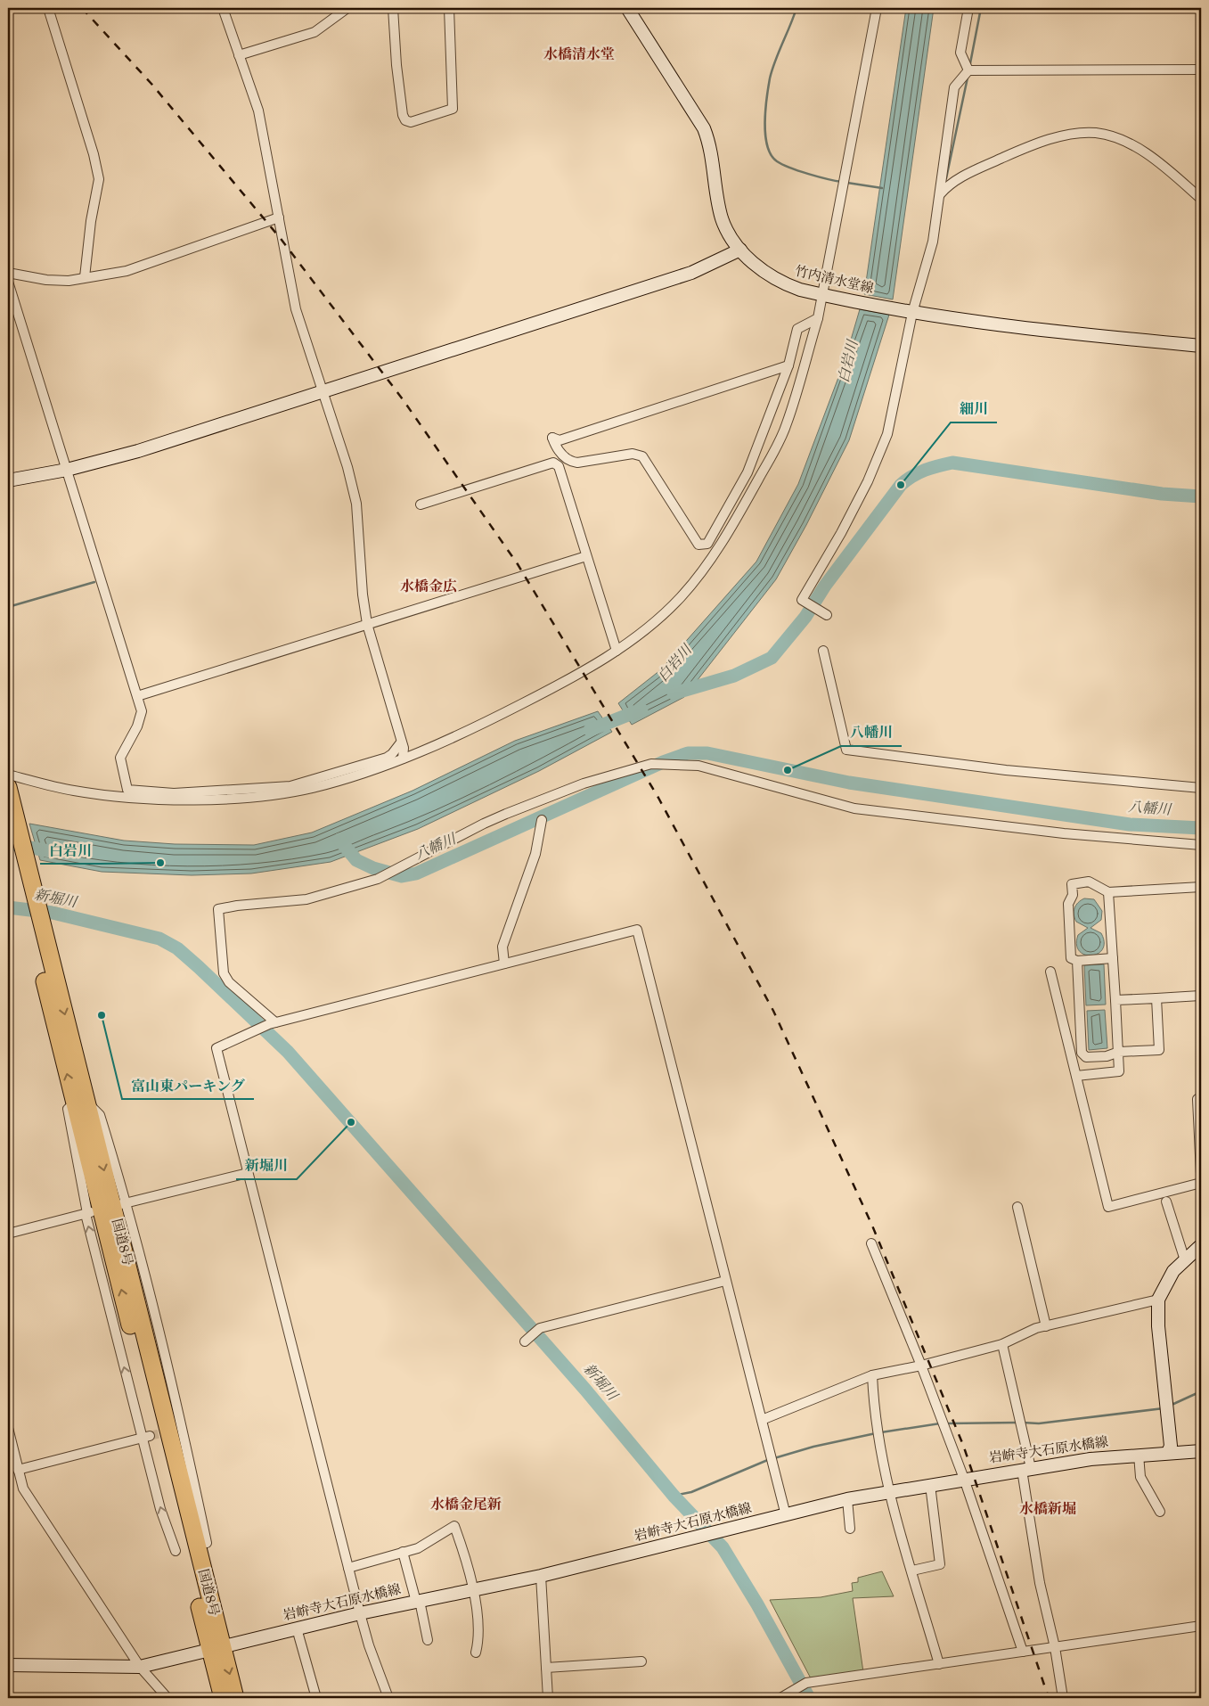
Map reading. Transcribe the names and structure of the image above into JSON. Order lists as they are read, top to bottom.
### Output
{
  "streets": {
    "highway": ["国道8号"],
    "main road": ["竹内清水堂線", "岩峅寺大石原水橋線"]
  },
  "crossings": [
    ["国道8号", "岩峅寺大石原水橋線"]
  ],
  "districts": [
    "水橋清水堂",
    "水橋金広",
    "水橋金尾新",
    "水橋新堀"
  ],
  "water": ["白岩川", "八幡川", "新堀川"],
  "places": [
    "細川",
    "八幡川",
    "白岩川",
    "富山東パーキング",
    "新堀川"
  ]
}
